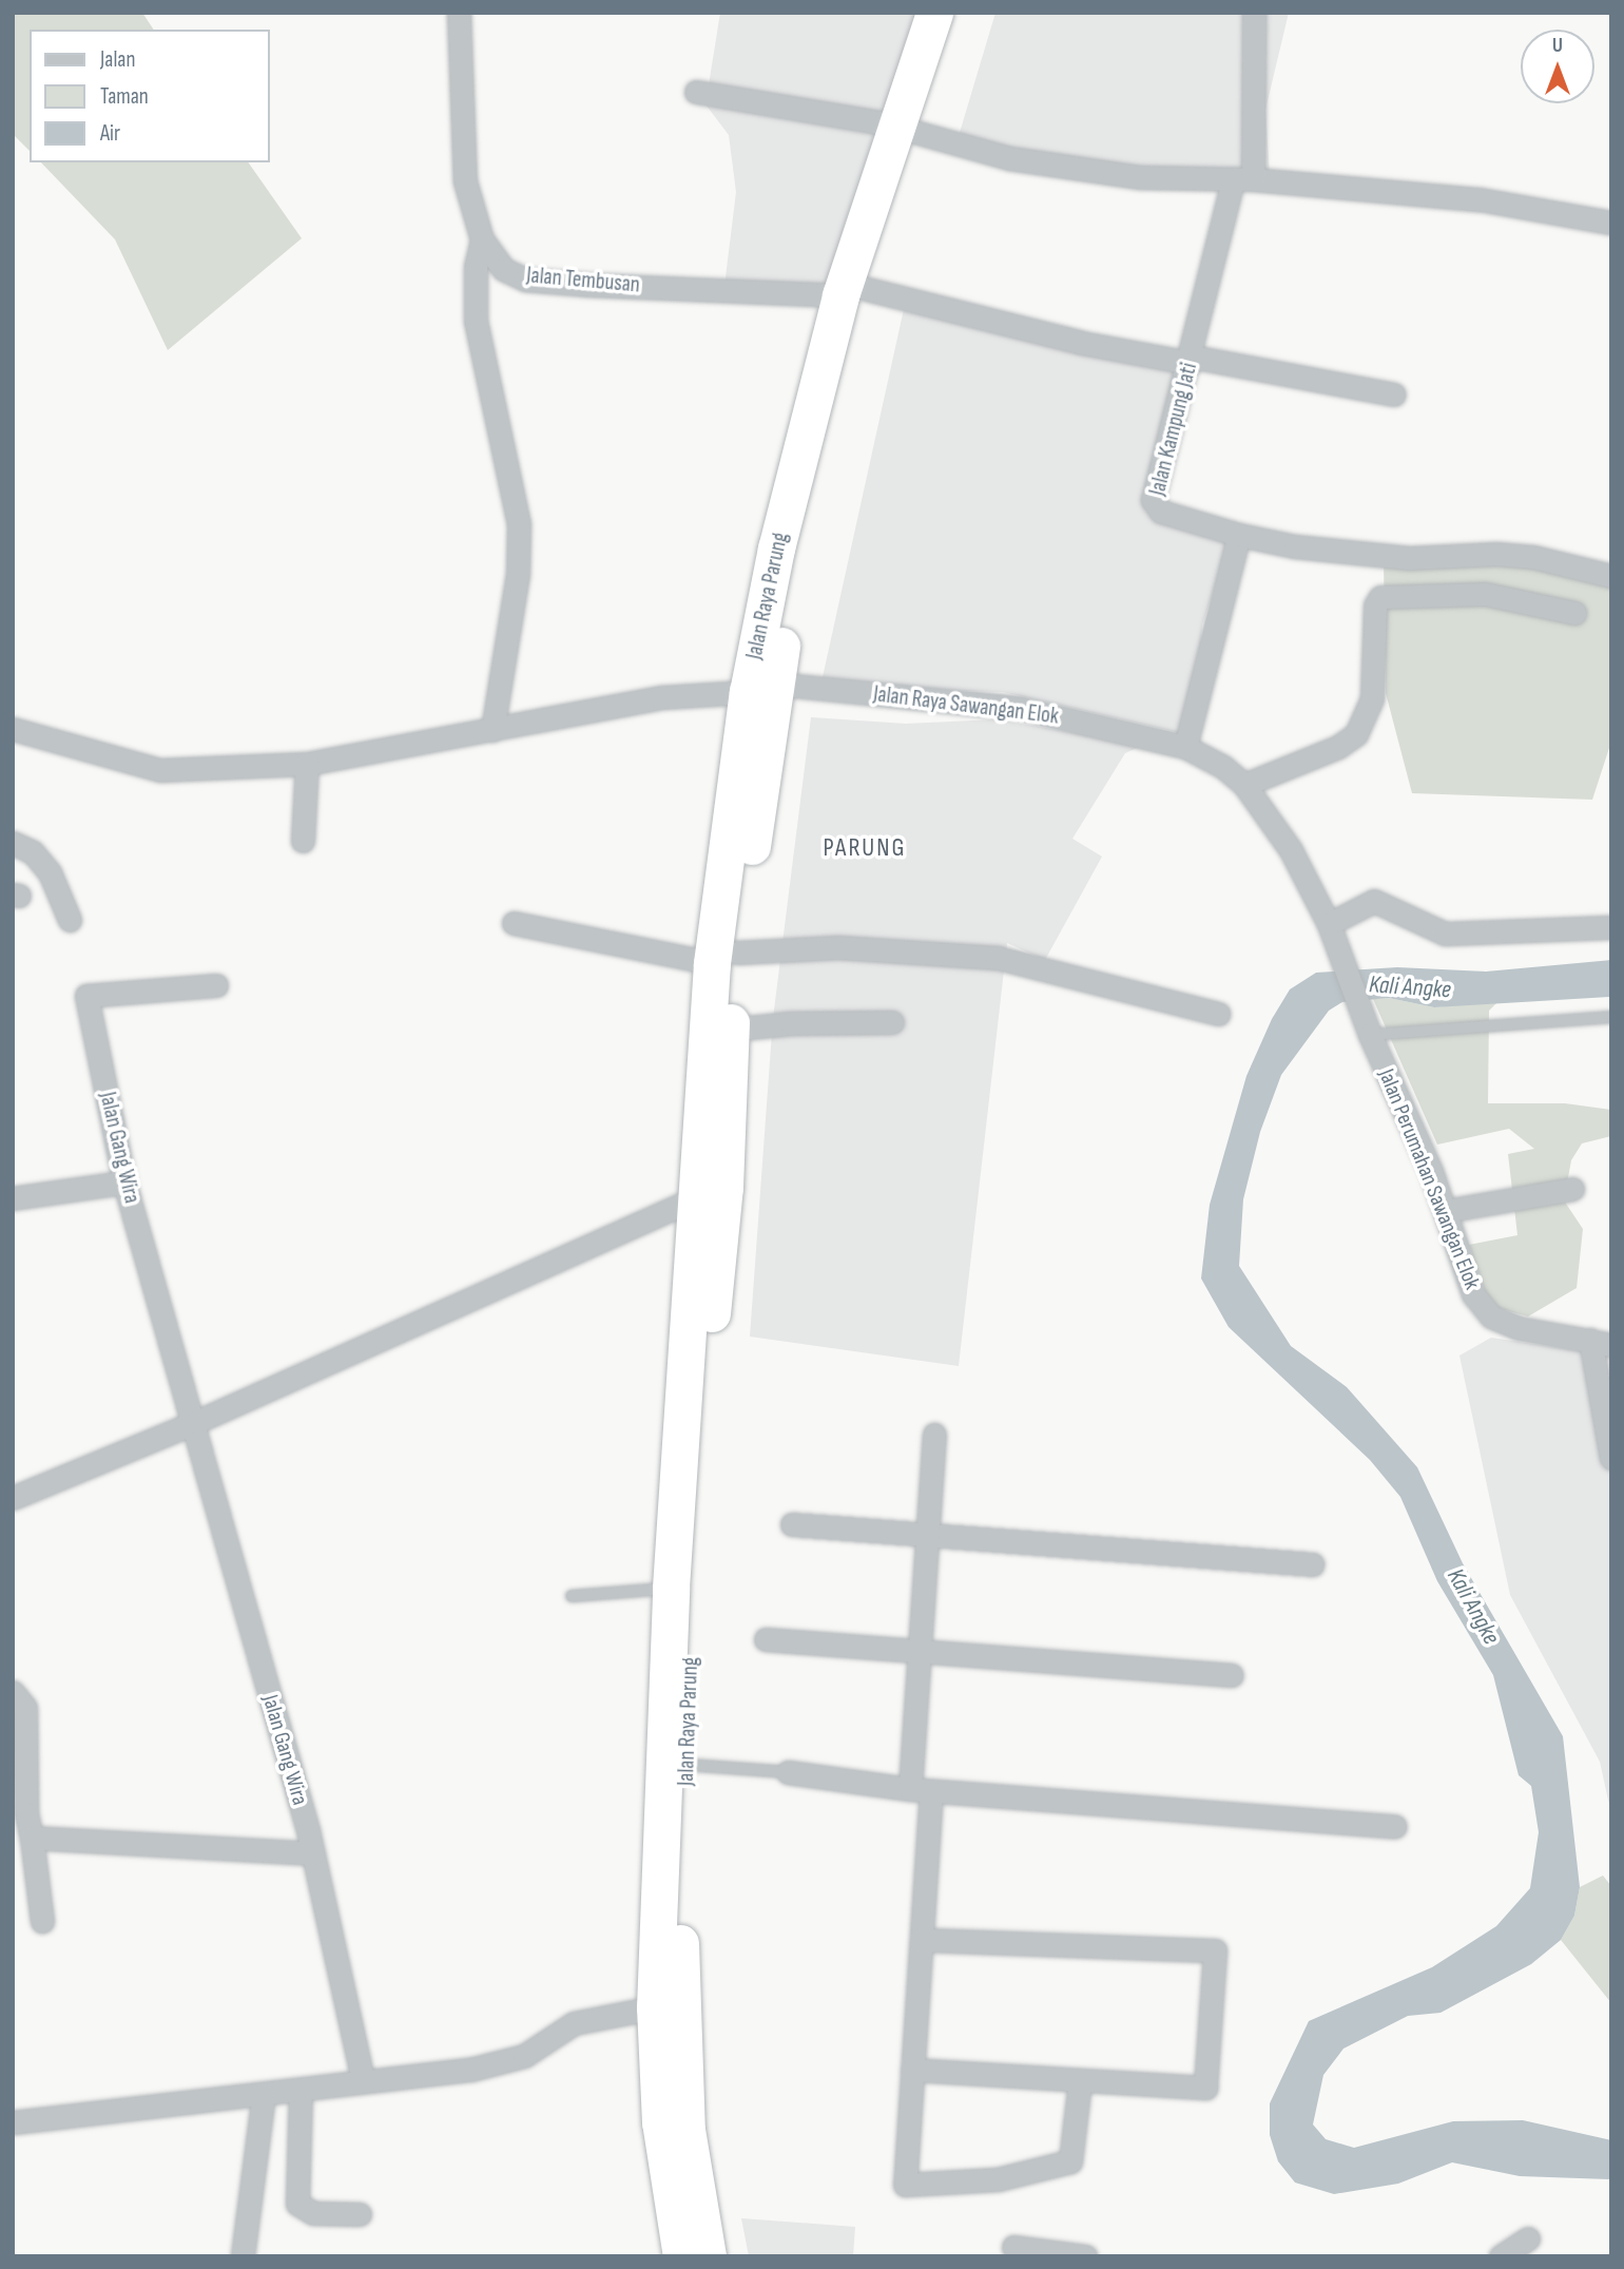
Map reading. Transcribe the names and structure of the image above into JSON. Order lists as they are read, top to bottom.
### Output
{
  "streets": {
    "highway": ["Jalan Raya Parung"],
    "street": [
      "Jalan Tembusan",
      "Jalan Kampung Jati",
      "Jalan Raya Sawangan Elok",
      "Jalan Gang Wira",
      "Jalan Perumahan Sawangan Elok"
    ]
  },
  "crossings": [
    ["Jalan Tembusan", "Jalan Kampung Jati"],
    ["Jalan Tembusan", "Jalan Raya Parung"],
    ["Jalan Raya Parung", "Jalan Raya Sawangan Elok"],
    ["Jalan Raya Sawangan Elok", "Jalan Perumahan Sawangan Elok"]
  ],
  "districts": ["PARUNG"],
  "water": ["Kali Angke"],
  "legend": ["Jalan", "Taman", "Air"],
  "north": "top"
}
